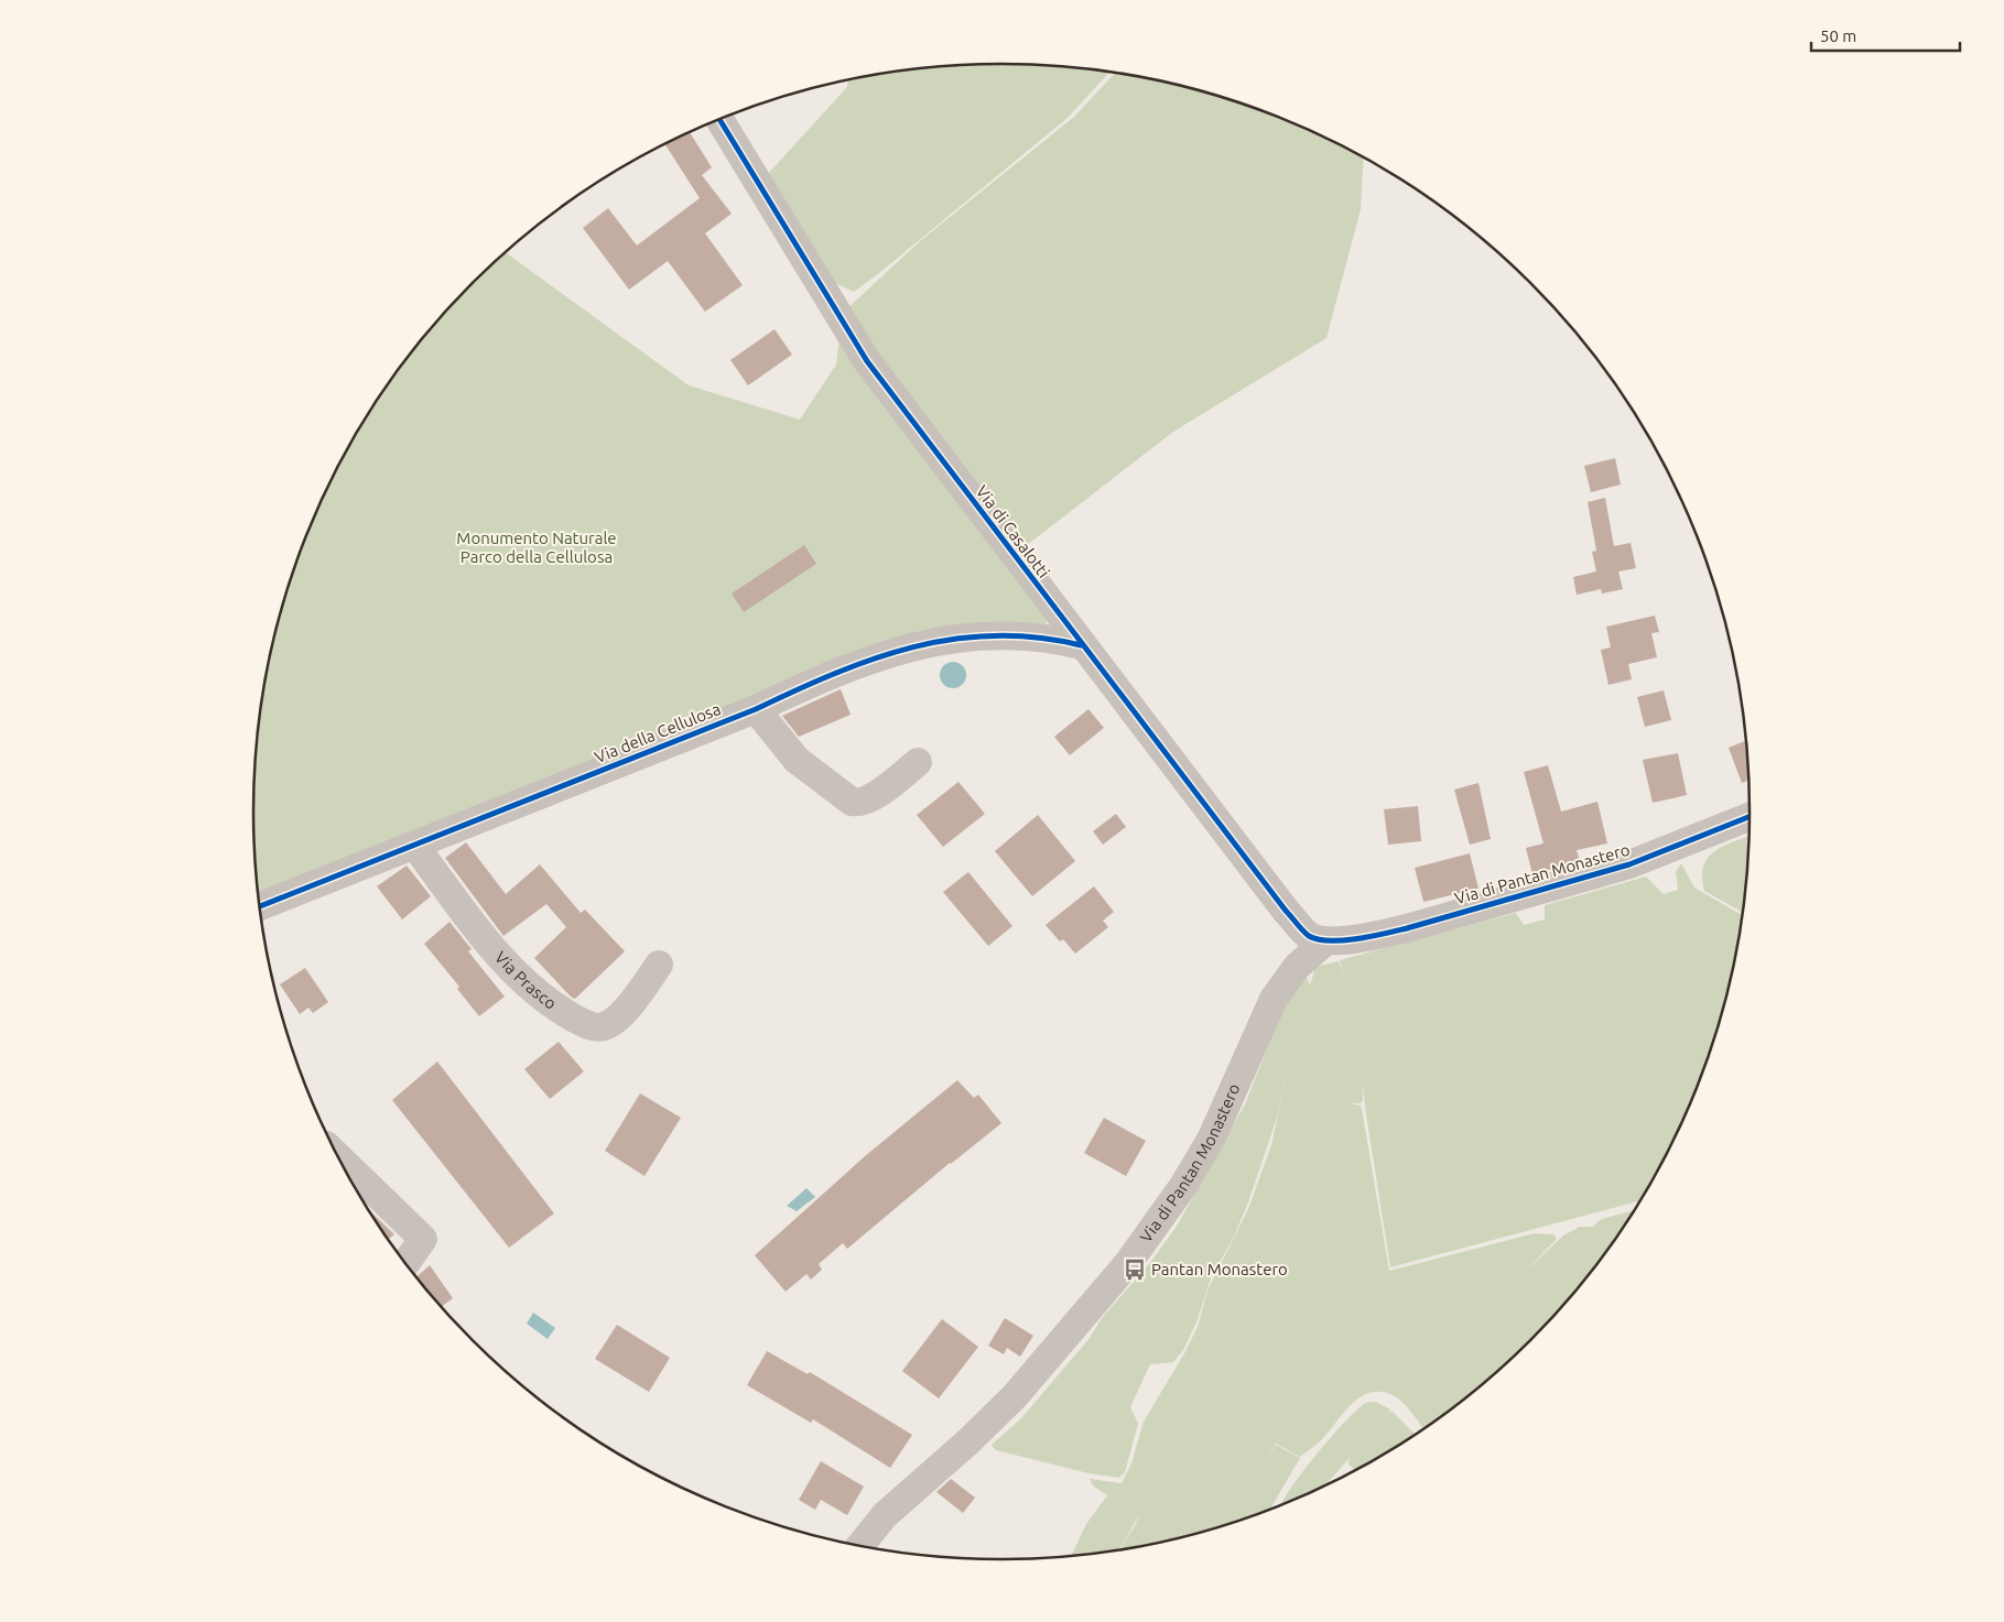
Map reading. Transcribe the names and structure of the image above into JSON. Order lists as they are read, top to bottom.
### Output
{
  "streets": {
    "street": [
      "Via di Casalotti",
      "Via della Cellulosa",
      "Via di Pantan Monastero",
      "Via Prasco"
    ]
  },
  "crossings": [
    ["Via di Casalotti", "Via della Cellulosa"],
    ["Via di Casalotti", "Via di Pantan Monastero"],
    ["Via della Cellulosa", "Via Prasco"]
  ],
  "parks": ["Monumento Naturale Parco della Cellulosa"],
  "places": {
    "bus stop": ["Pantan Monastero"]
  },
  "scale_bar": "50 m"
}
